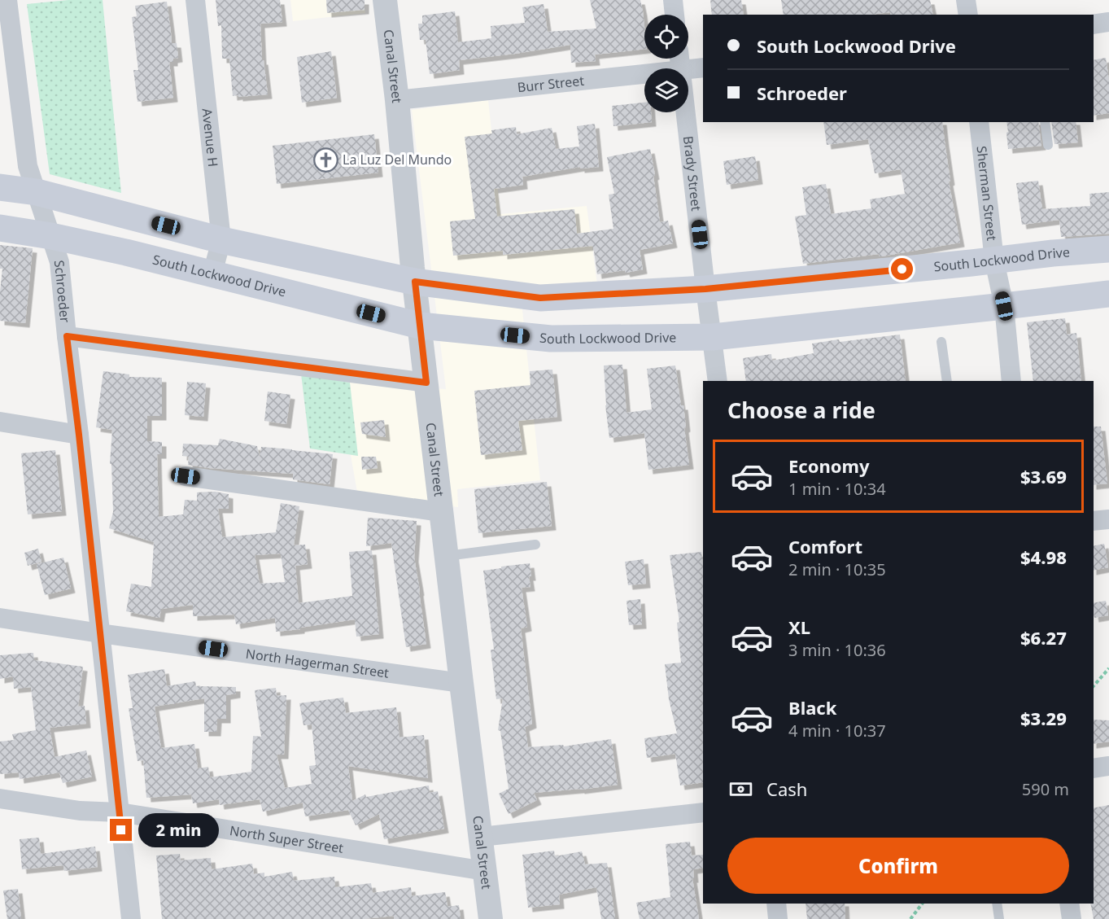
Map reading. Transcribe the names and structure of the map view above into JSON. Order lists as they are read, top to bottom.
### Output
{
  "streets": {
    "main road": ["South Lockwood Drive"],
    "street": [
      "Canal Street",
      "Burr Street",
      "Avenue H",
      "Brady Street",
      "Sherman Street",
      "Schroeder",
      "North Hagerman Street",
      "North Super Street"
    ]
  },
  "crossings": [
    ["Canal Street", "Burr Street"],
    ["Canal Street", "South Lockwood Drive"],
    ["Canal Street", "North Hagerman Street"],
    ["Canal Street", "North Super Street"],
    ["Avenue H", "South Lockwood Drive"],
    ["Brady Street", "South Lockwood Drive"],
    ["Sherman Street", "South Lockwood Drive"],
    ["South Lockwood Drive", "Schroeder"],
    ["Schroeder", "North Hagerman Street"],
    ["Schroeder", "North Super Street"]
  ],
  "places": {
    "church": ["La Luz Del Mundo"]
  },
  "page": {
    "banner": ["South Lockwood Drive", "Schroeder"],
    "heading": "Choose a ride",
    "list": [
      {
        "name": "Economy",
        "note": "1 min · 10:34",
        "value": "$3.69"
      },
      {
        "name": "Comfort",
        "note": "2 min · 10:35",
        "value": "$4.98"
      },
      {
        "name": "XL",
        "note": "3 min · 10:36",
        "value": "$6.27"
      },
      {
        "name": "Black",
        "note": "4 min · 10:37",
        "value": "$3.29"
      }
    ],
    "pay": ["Cash", "590 m"],
    "bubble": "2 min",
    "buttons": "Confirm"
  }
}
